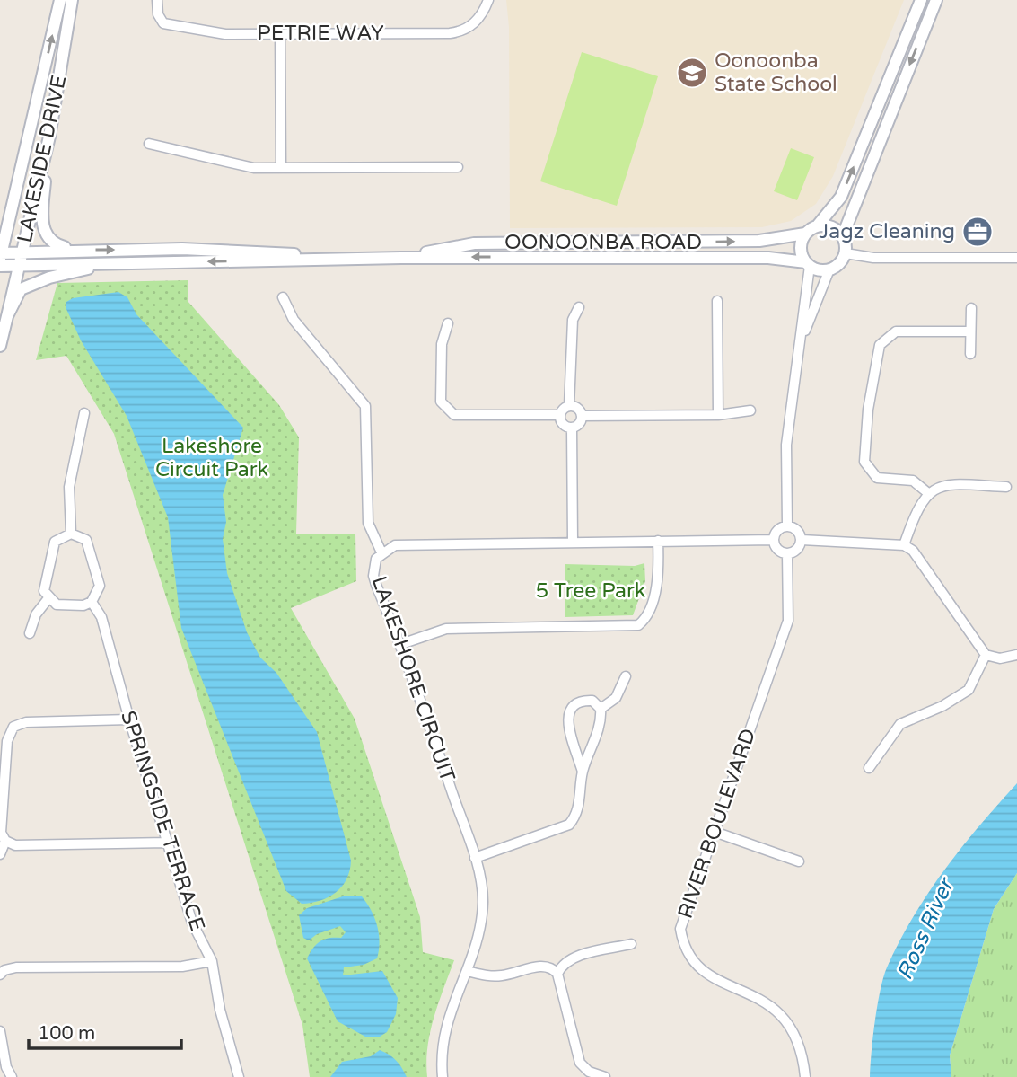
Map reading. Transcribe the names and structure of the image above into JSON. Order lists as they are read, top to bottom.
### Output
{
  "streets": {
    "street": [
      "PETRIE WAY",
      "LAKESIDE DRIVE",
      "OONOONBA ROAD",
      "LAKESHORE CIRCUIT",
      "SPRINGSIDE TERRACE",
      "RIVER BOULEVARD"
    ]
  },
  "crossings": [
    ["LAKESIDE DRIVE", "OONOONBA ROAD"],
    ["LAKESHORE CIRCUIT", "RIVER BOULEVARD"]
  ],
  "water": ["Ross River"],
  "parks": ["Lakeshore Circuit Park", "5 Tree Park"],
  "places": {
    "school or university": ["Oonoonba State School"],
    "office": ["Jagz Cleaning"]
  },
  "scale_bar": "100 m"
}
